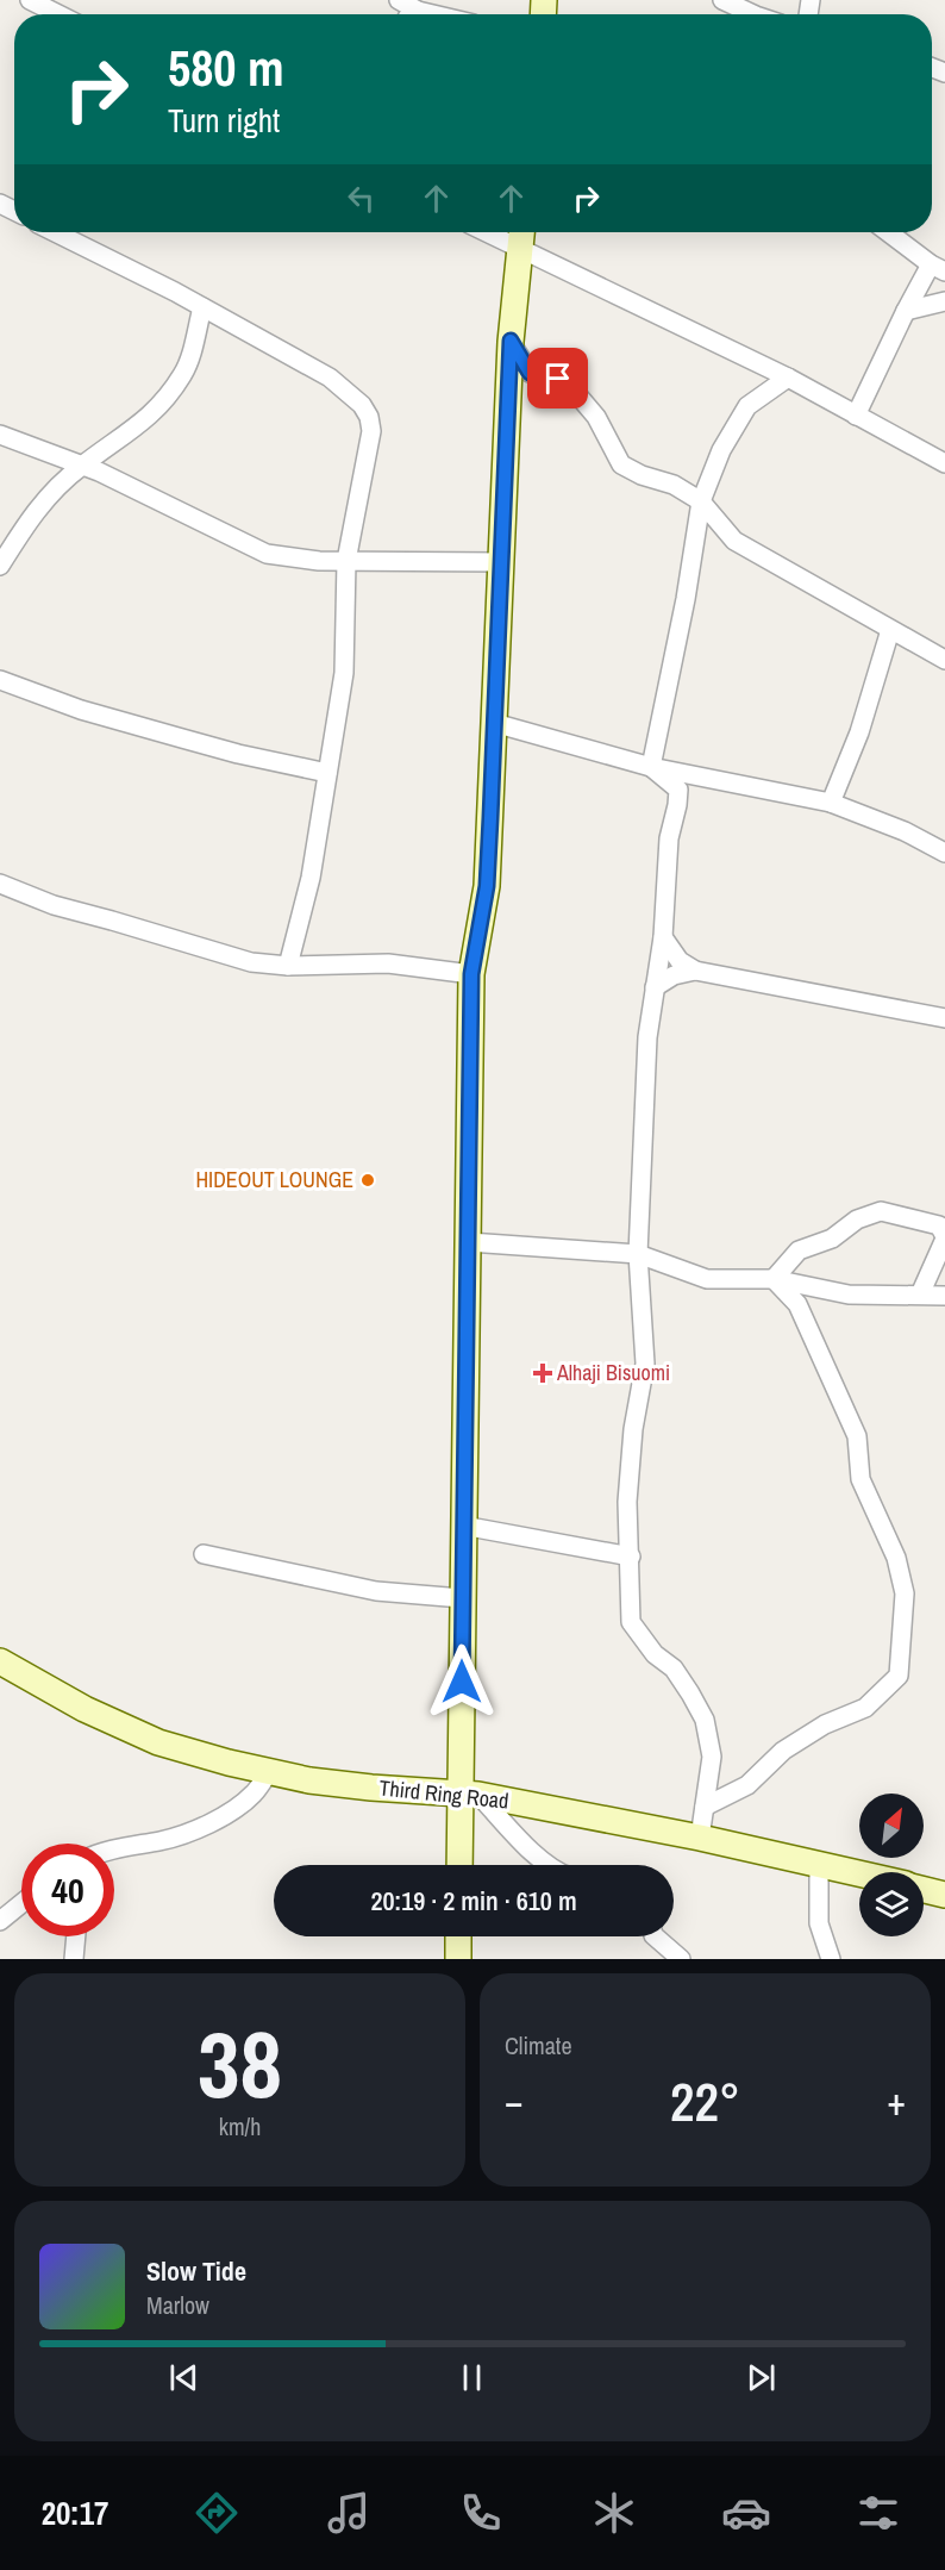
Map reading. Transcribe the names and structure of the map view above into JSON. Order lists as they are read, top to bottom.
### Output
{
  "streets": {
    "street": ["Third Ring Road"]
  },
  "places": {
    "other": ["HIDEOUT LOUNGE"],
    "health": ["Alhaji Bisuomi"]
  },
  "north": "top right",
  "page": {
    "turn": ["580 m", "Turn right"],
    "limit": "40",
    "trip": "20:19 · 2 min · 610 m",
    "tile": [
      ["38", "km/h"],
      "Climate"
    ],
    "heat": ["−", "22°", "+"],
    "song": ["Slow Tide", "Marlow"],
    "tabs": "20:17"
  }
}
